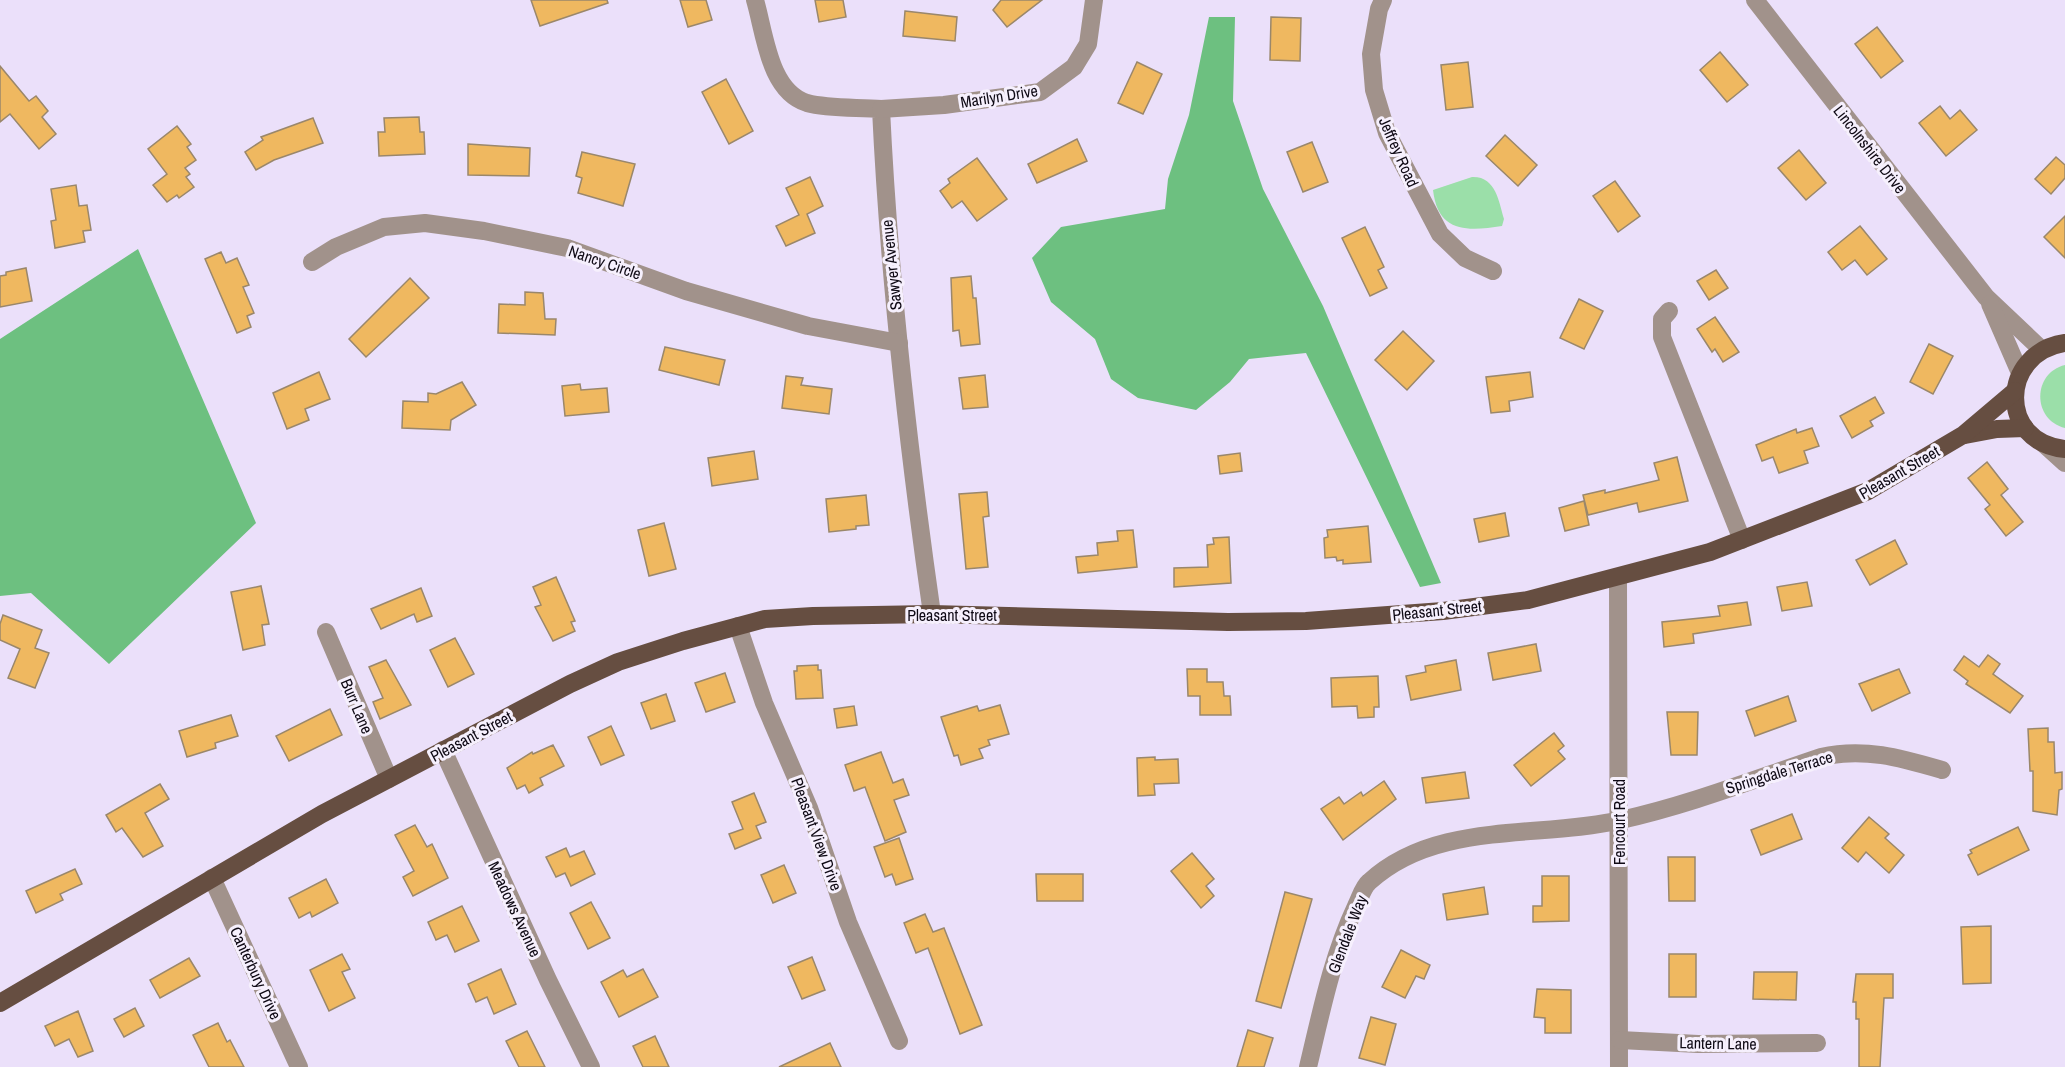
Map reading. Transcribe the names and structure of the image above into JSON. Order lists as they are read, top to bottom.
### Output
{
  "streets": {
    "main road": ["Pleasant Street"],
    "street": [
      "Marilyn Drive",
      "Lincolnshire Drive",
      "Jeffrey Road",
      "Nancy Circle",
      "Sawyer Avenue",
      "Burr Lane",
      "Springdale Terrace",
      "Fencourt Road",
      "Pleasant View Drive",
      "Meadows Avenue",
      "Glendale Way",
      "Canterbury Drive",
      "Lantern Lane"
    ]
  },
  "crossings": [
    ["Marilyn Drive", "Sawyer Avenue"],
    ["Nancy Circle", "Sawyer Avenue"],
    ["Sawyer Avenue", "Pleasant Street"],
    ["Pleasant Street", "Burr Lane"],
    ["Pleasant Street", "Fencourt Road"],
    ["Pleasant Street", "Pleasant View Drive"],
    ["Pleasant Street", "Meadows Avenue"],
    ["Pleasant Street", "Canterbury Drive"],
    ["Springdale Terrace", "Fencourt Road"],
    ["Springdale Terrace", "Glendale Way"],
    ["Fencourt Road", "Glendale Way"],
    ["Fencourt Road", "Lantern Lane"]
  ]
}
